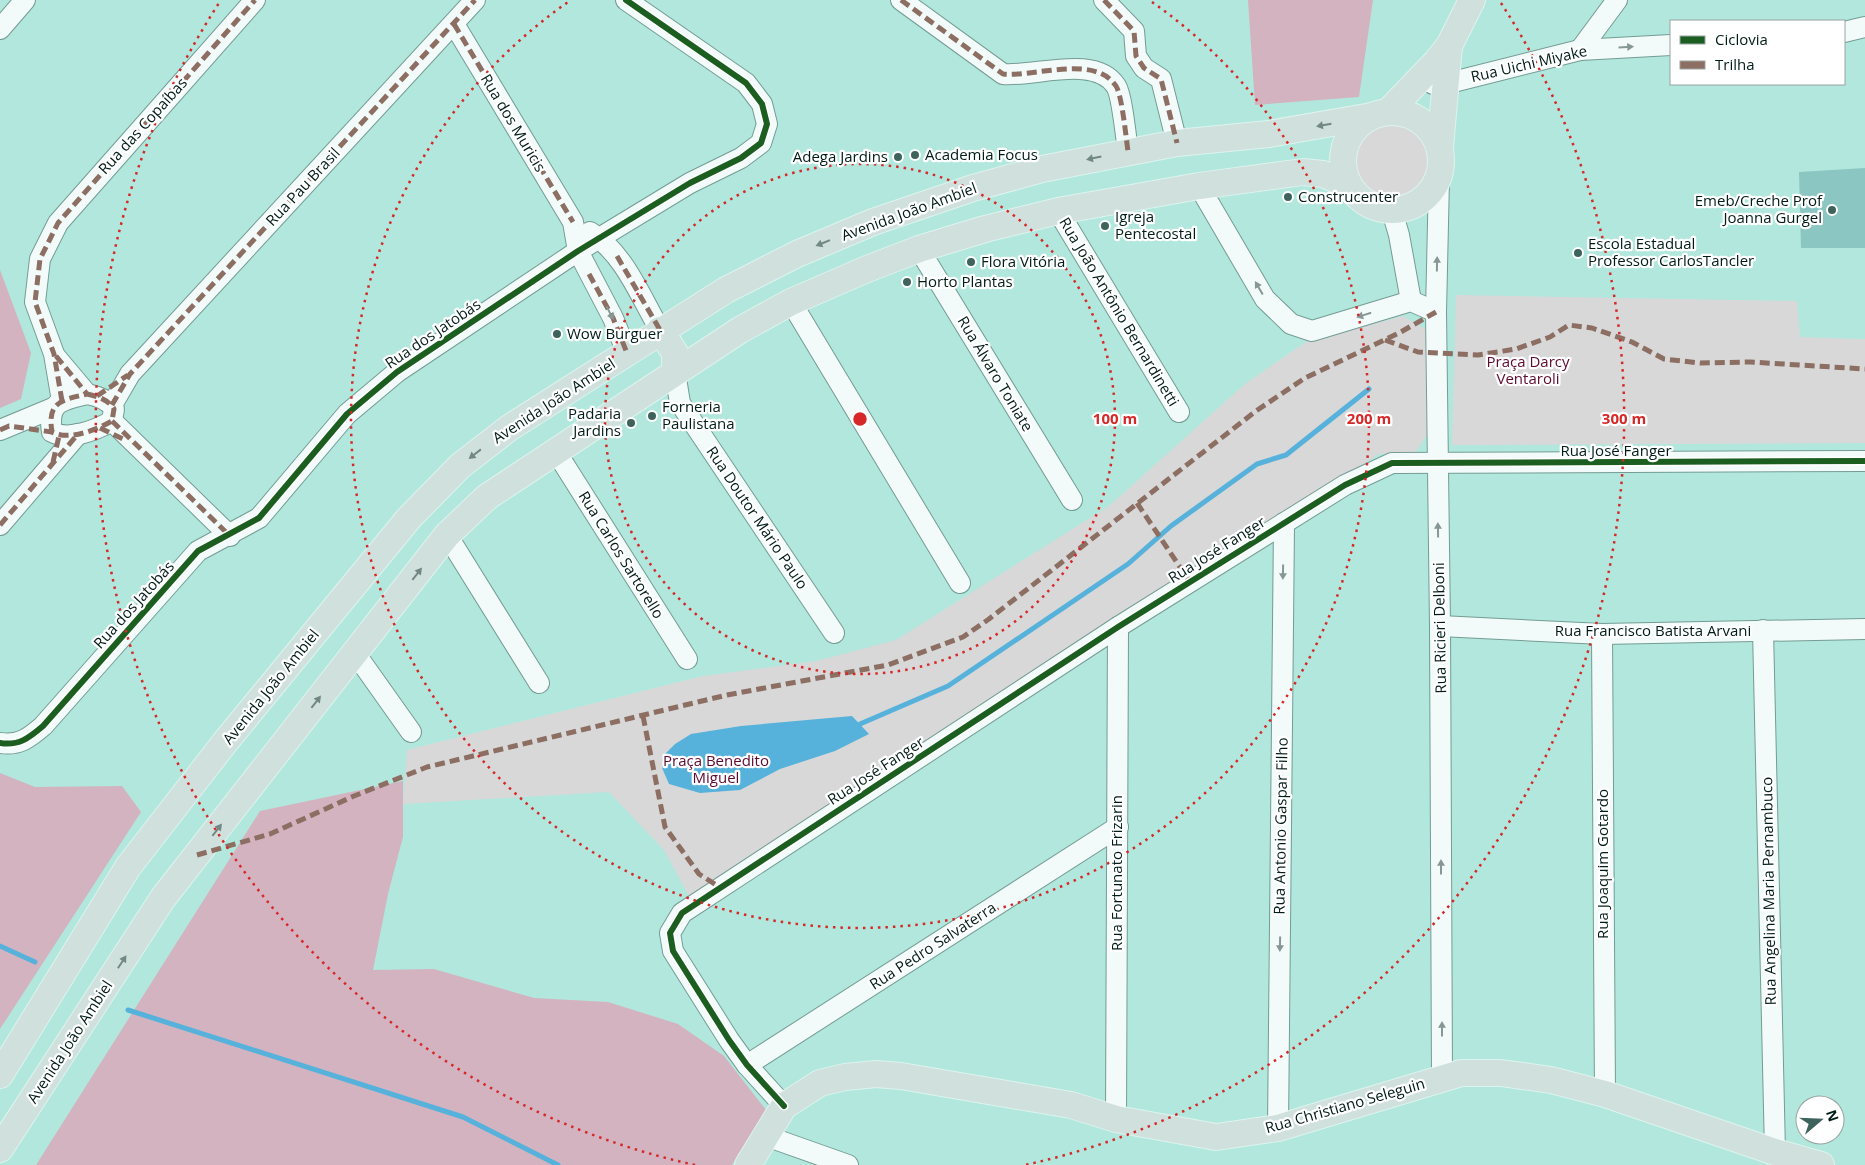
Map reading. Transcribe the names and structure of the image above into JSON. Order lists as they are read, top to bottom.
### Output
{
  "streets": {
    "main road": ["Avenida João Ambiel", "Rua Christiano Seleguin"],
    "street": [
      "Rua Uichi Miyake",
      "Rua dos Muricis",
      "Rua das Copaíbas",
      "Rua Pau Brasil",
      "Rua João Antônio Bernardinetti",
      "Rua dos Jatobás",
      "Rua Álvaro Toniate",
      "Rua José Fanger",
      "Rua Doutor Mário Paulo",
      "Rua Carlos Sartorello",
      "Rua Ricieri Delboni",
      "Rua Francisco Batista Arvani",
      "Rua Antonio Gaspar Filho",
      "Rua Joaquim Gotardo",
      "Rua Fortunato Frizarin",
      "Rua Angelina Maria Pernambuco",
      "Rua Pedro Salvaterra"
    ]
  },
  "crossings": [
    ["Rua dos Muricis", "Rua Pau Brasil"],
    ["Rua dos Muricis", "Avenida João Ambiel"],
    ["Rua dos Muricis", "Rua dos Jatobás"],
    ["Rua dos Muricis", "Rua Doutor Mário Paulo"],
    ["Avenida João Ambiel", "Rua João Antônio Bernardinetti"],
    ["Avenida João Ambiel", "Rua Álvaro Toniate"],
    ["Avenida João Ambiel", "Rua Doutor Mário Paulo"],
    ["Avenida João Ambiel", "Rua Carlos Sartorello"],
    ["Avenida João Ambiel", "Rua Ricieri Delboni"],
    ["Rua José Fanger", "Rua Ricieri Delboni"],
    ["Rua José Fanger", "Rua Antonio Gaspar Filho"],
    ["Rua José Fanger", "Rua Fortunato Frizarin"],
    ["Rua José Fanger", "Rua Pedro Salvaterra"],
    ["Rua Ricieri Delboni", "Rua Francisco Batista Arvani"],
    ["Rua Ricieri Delboni", "Rua Christiano Seleguin"],
    ["Rua Francisco Batista Arvani", "Rua Joaquim Gotardo"],
    ["Rua Francisco Batista Arvani", "Rua Angelina Maria Pernambuco"],
    ["Rua Antonio Gaspar Filho", "Rua Christiano Seleguin"],
    ["Rua Joaquim Gotardo", "Rua Christiano Seleguin"],
    ["Rua Fortunato Frizarin", "Rua Pedro Salvaterra"],
    ["Rua Fortunato Frizarin", "Rua Christiano Seleguin"],
    ["Rua Angelina Maria Pernambuco", "Rua Christiano Seleguin"]
  ],
  "one_way": ["Rua Uichi Miyake", "Rua Ricieri Delboni", "Rua Antonio Gaspar Filho"],
  "parks": ["Praça Darcy Ventaroli", "Praça Benedito Miguel"],
  "places": [
    "Academia Focus",
    "Adega Jardins",
    "Construcenter",
    "Emeb/Creche Prof Joanna Gurgel",
    "Igreja Pentecostal",
    "Escola Estadual Professor CarlosTancler",
    "Flora Vitória",
    "Horto Plantas",
    "Wow Burguer",
    "Forneria Paulistana",
    "Padaria Jardins"
  ],
  "legend": ["Ciclovia", "Trilha"],
  "north": "right",
  "rings": ["100 m", "200 m", "300 m"]
}
